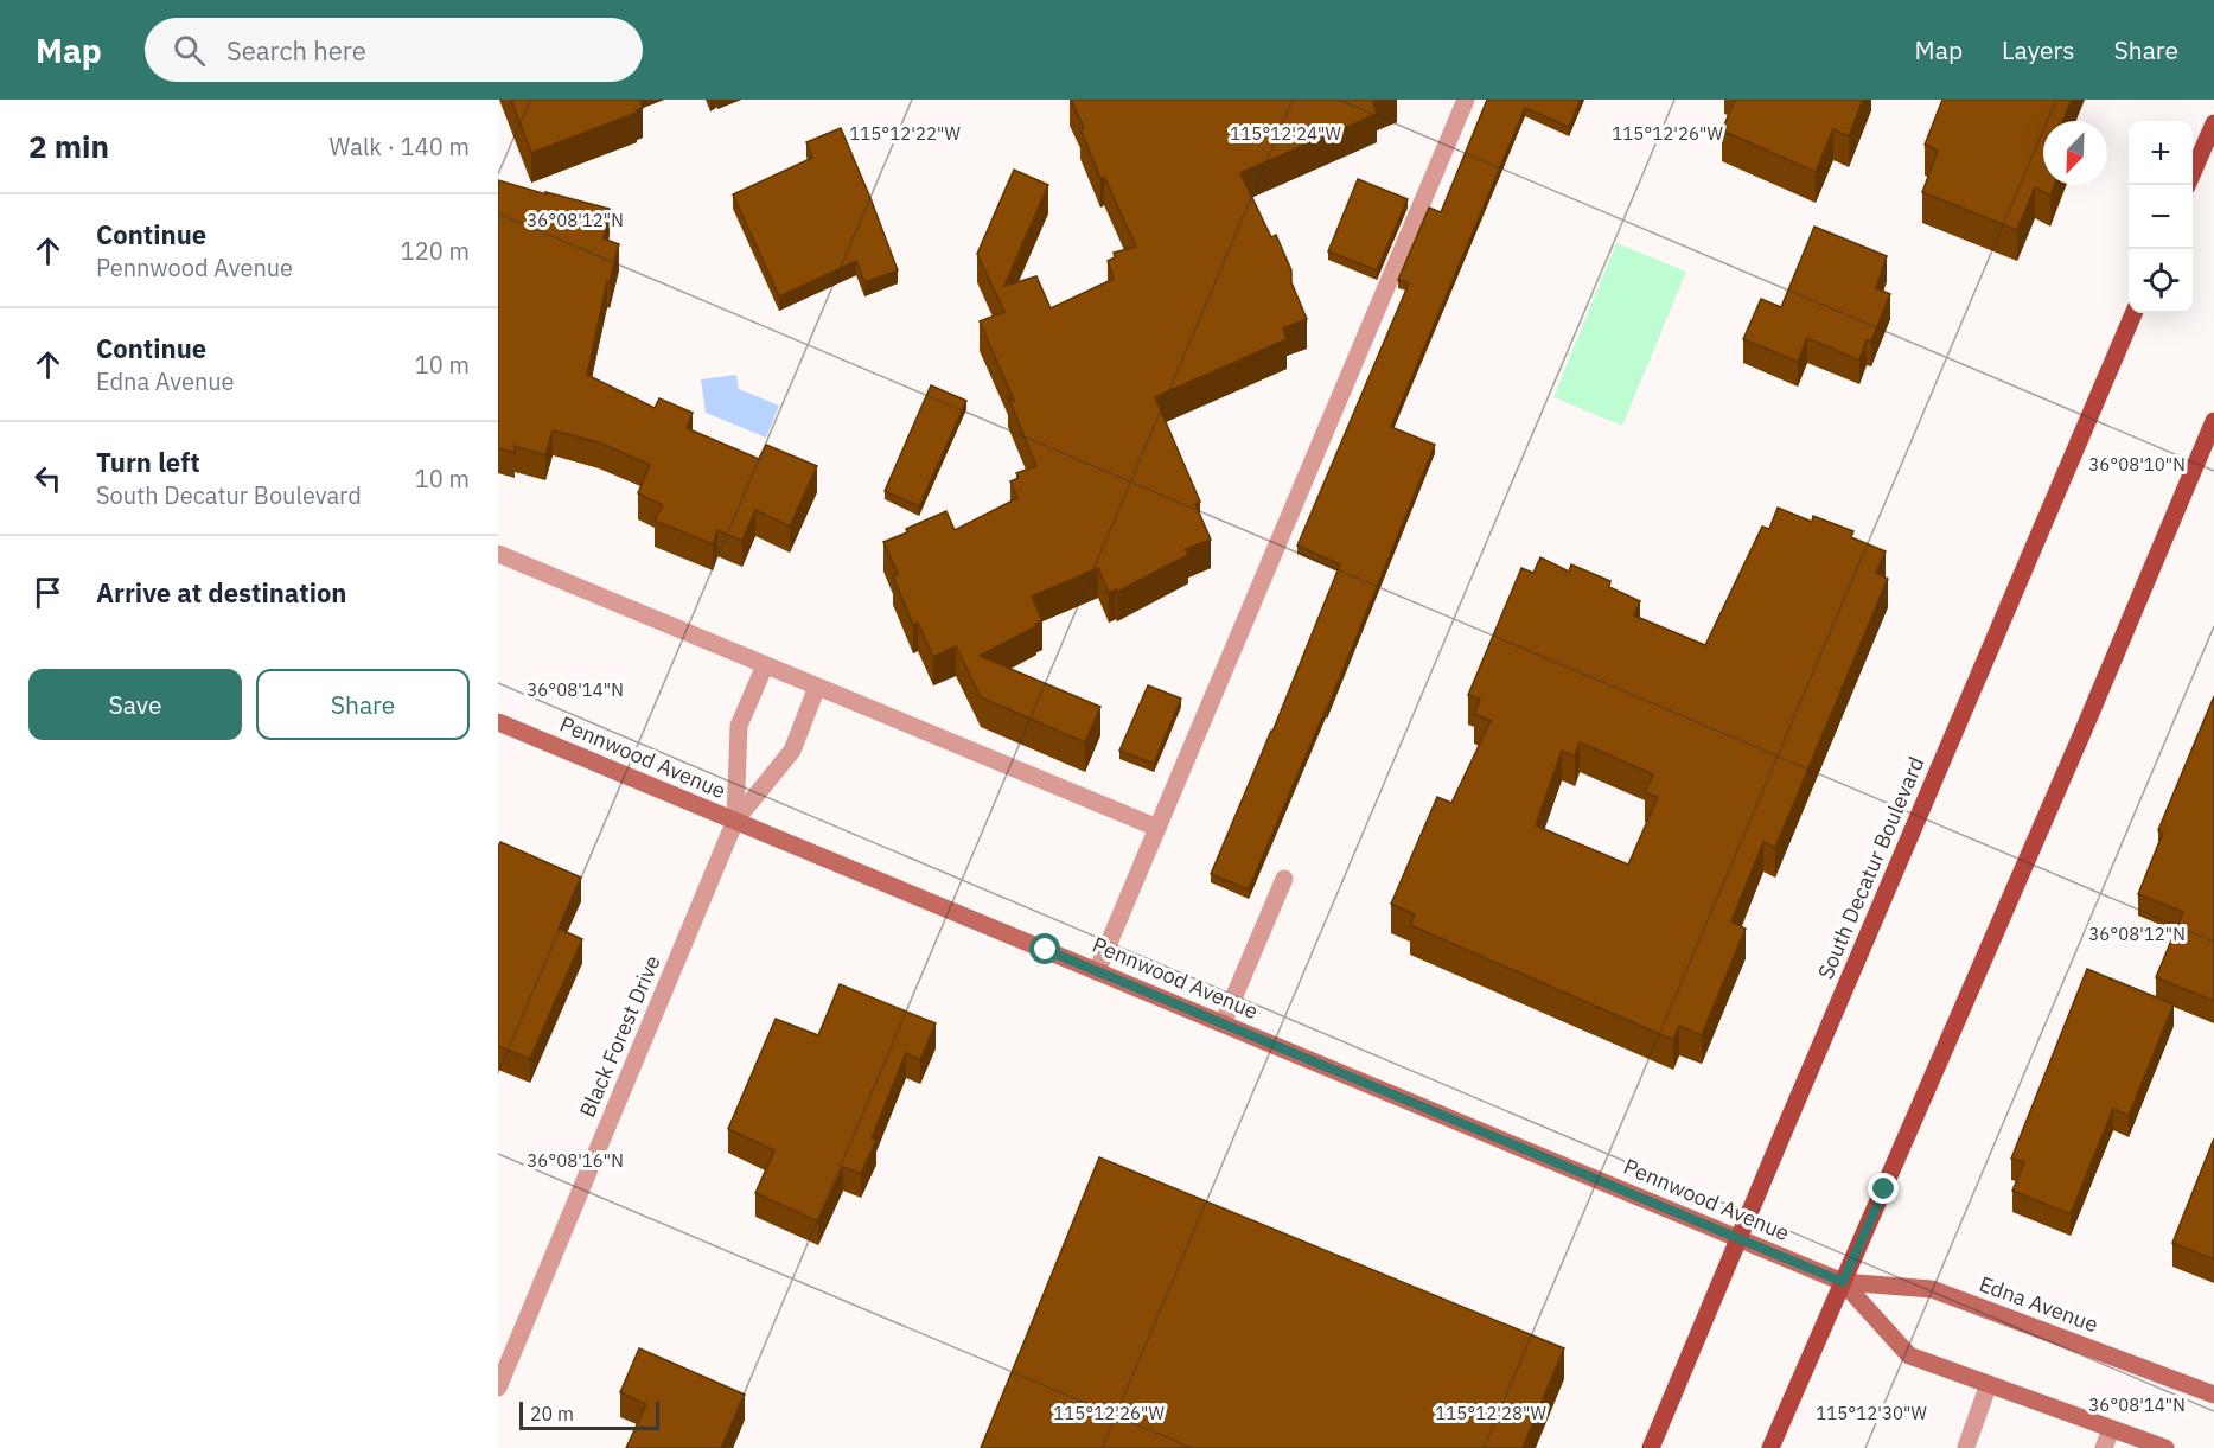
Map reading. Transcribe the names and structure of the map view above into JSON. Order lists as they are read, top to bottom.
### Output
{
  "streets": {
    "main road": ["South Decatur Boulevard"],
    "street": ["Pennwood Avenue", "Black Forest Drive", "Edna Avenue"]
  },
  "crossings": [
    ["Pennwood Avenue", "South Decatur Boulevard"],
    ["Pennwood Avenue", "Black Forest Drive"],
    ["Pennwood Avenue", "Edna Avenue"]
  ],
  "scale_bar": "20 m",
  "north": "bottom left",
  "page": {
    "header": "Map",
    "search": "Search here",
    "nav": ["Map", "Layers", "Share"],
    "heading": ["2 min", "Walk · 140 m"],
    "map_buttons": ["+", "−"],
    "list": [
      ["Continue", "Pennwood Avenue", "120 m"],
      ["Continue", "Edna Avenue", "10 m"],
      ["Turn left", "South Decatur Boulevard", "10 m"],
      "Arrive at destination"
    ],
    "buttons": ["Save", "Share"],
    "scale": "20 m"
  },
  "coordinates": [
    "115°12'22\"W",
    "115°12'24\"W",
    "115°12'26\"W",
    "36°08'12\"N",
    "36°08'10\"N",
    "36°08'14\"N",
    "36°08'16\"N",
    "115°12'28\"W",
    "115°12'30\"W"
  ]
}
